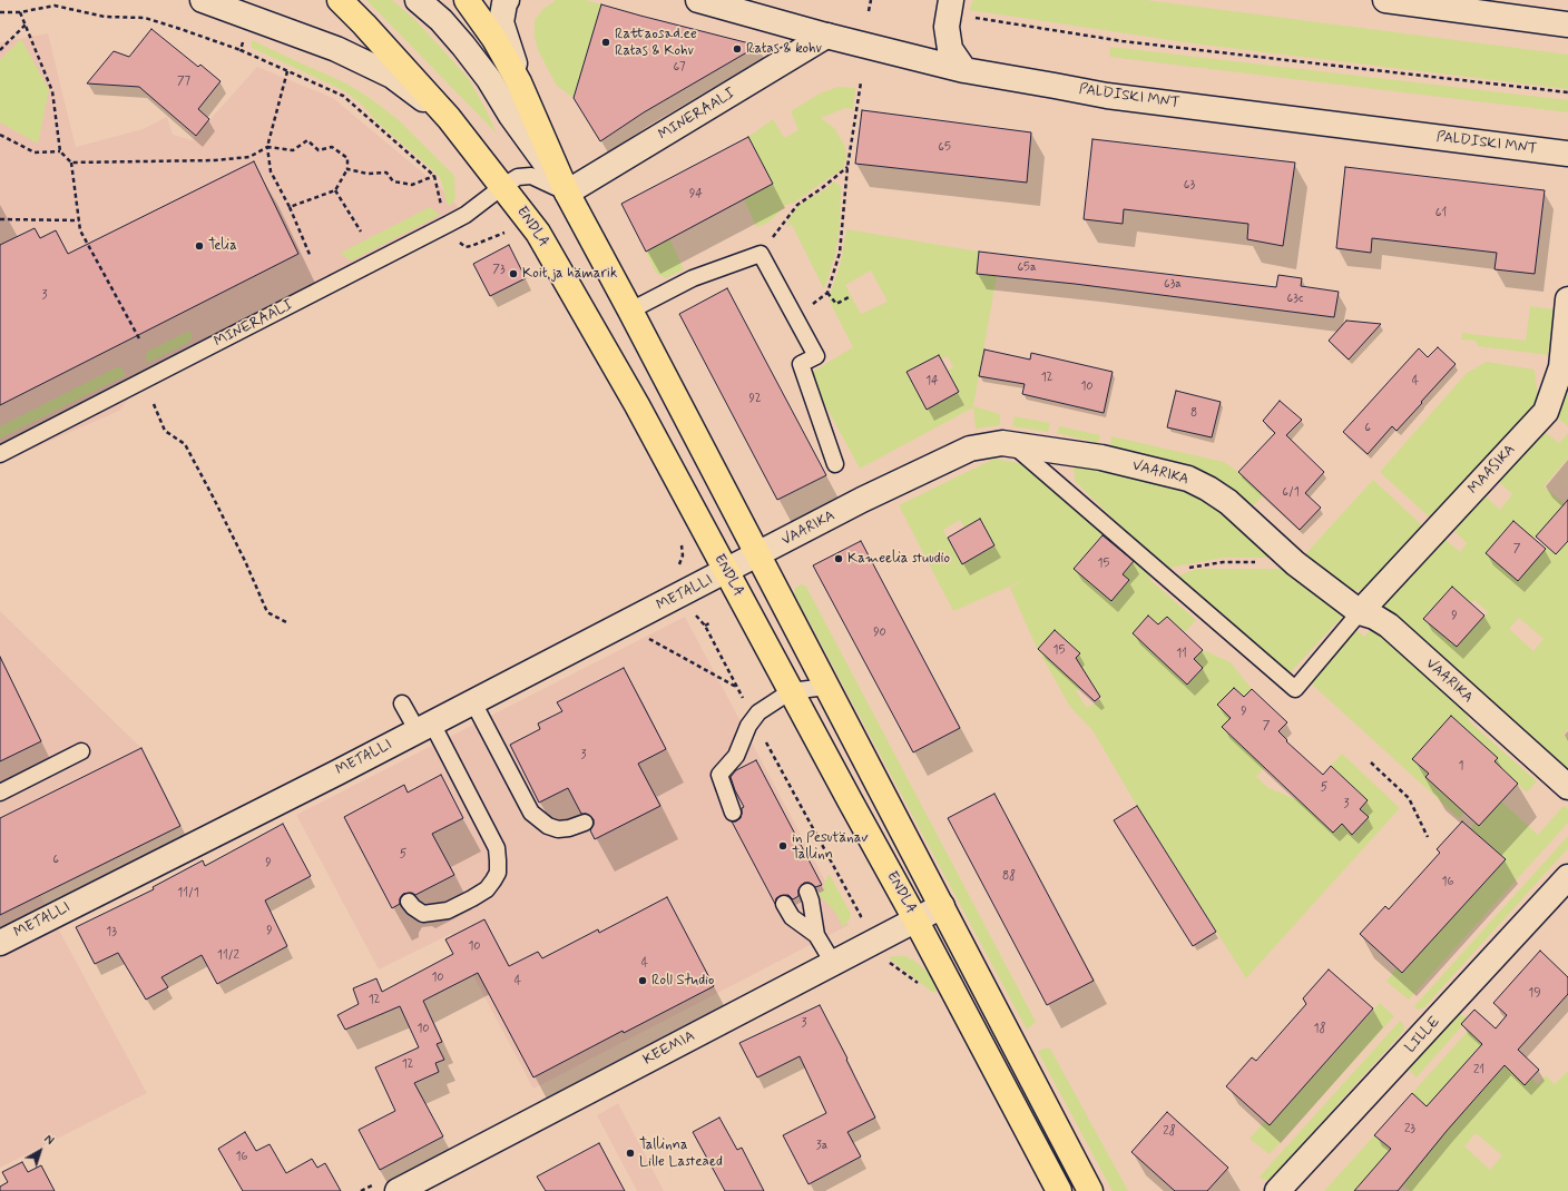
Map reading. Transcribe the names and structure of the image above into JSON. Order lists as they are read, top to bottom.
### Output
{
  "streets": {
    "main road": ["ENDLA"],
    "street": [
      "PALDISKI MNT",
      "MINERAALI",
      "MAASIKA",
      "VAARIKA",
      "METALLI",
      "LILLE",
      "KEEMIA"
    ]
  },
  "crossings": [
    ["PALDISKI MNT", "MINERAALI"],
    ["MINERAALI", "ENDLA"],
    ["ENDLA", "VAARIKA"],
    ["ENDLA", "METALLI"],
    ["ENDLA", "KEEMIA"],
    ["MAASIKA", "VAARIKA"],
    ["VAARIKA", "METALLI"]
  ],
  "places": [
    "Rattaosad.ee Ratas & Kohv",
    "Ratas & kohv",
    "Telia",
    "Koit ja hämarik",
    "Kameelia stuudio",
    "in Pesutänav Tallinn",
    "Roll Studio",
    "Tallinna Lille Lasteaed"
  ],
  "house_numbers": [
    "67",
    "77",
    "65",
    "63",
    "94",
    "61",
    "65a",
    "73",
    "63a",
    "3",
    "63c",
    "12",
    "14",
    "4",
    "10",
    "92",
    "8",
    "6",
    "6/1",
    "7",
    "15",
    "9",
    "90",
    "15",
    "11",
    "9",
    "7",
    "3",
    "1",
    "5",
    "3",
    "5",
    "6",
    "9",
    "88",
    "16",
    "11/1",
    "9",
    "13",
    "10",
    "11/2",
    "4",
    "10",
    "4",
    "19",
    "12",
    "3",
    "10",
    "18",
    "12",
    "21",
    "23",
    "28",
    "3a",
    "16"
  ],
  "north": "top right"
}
